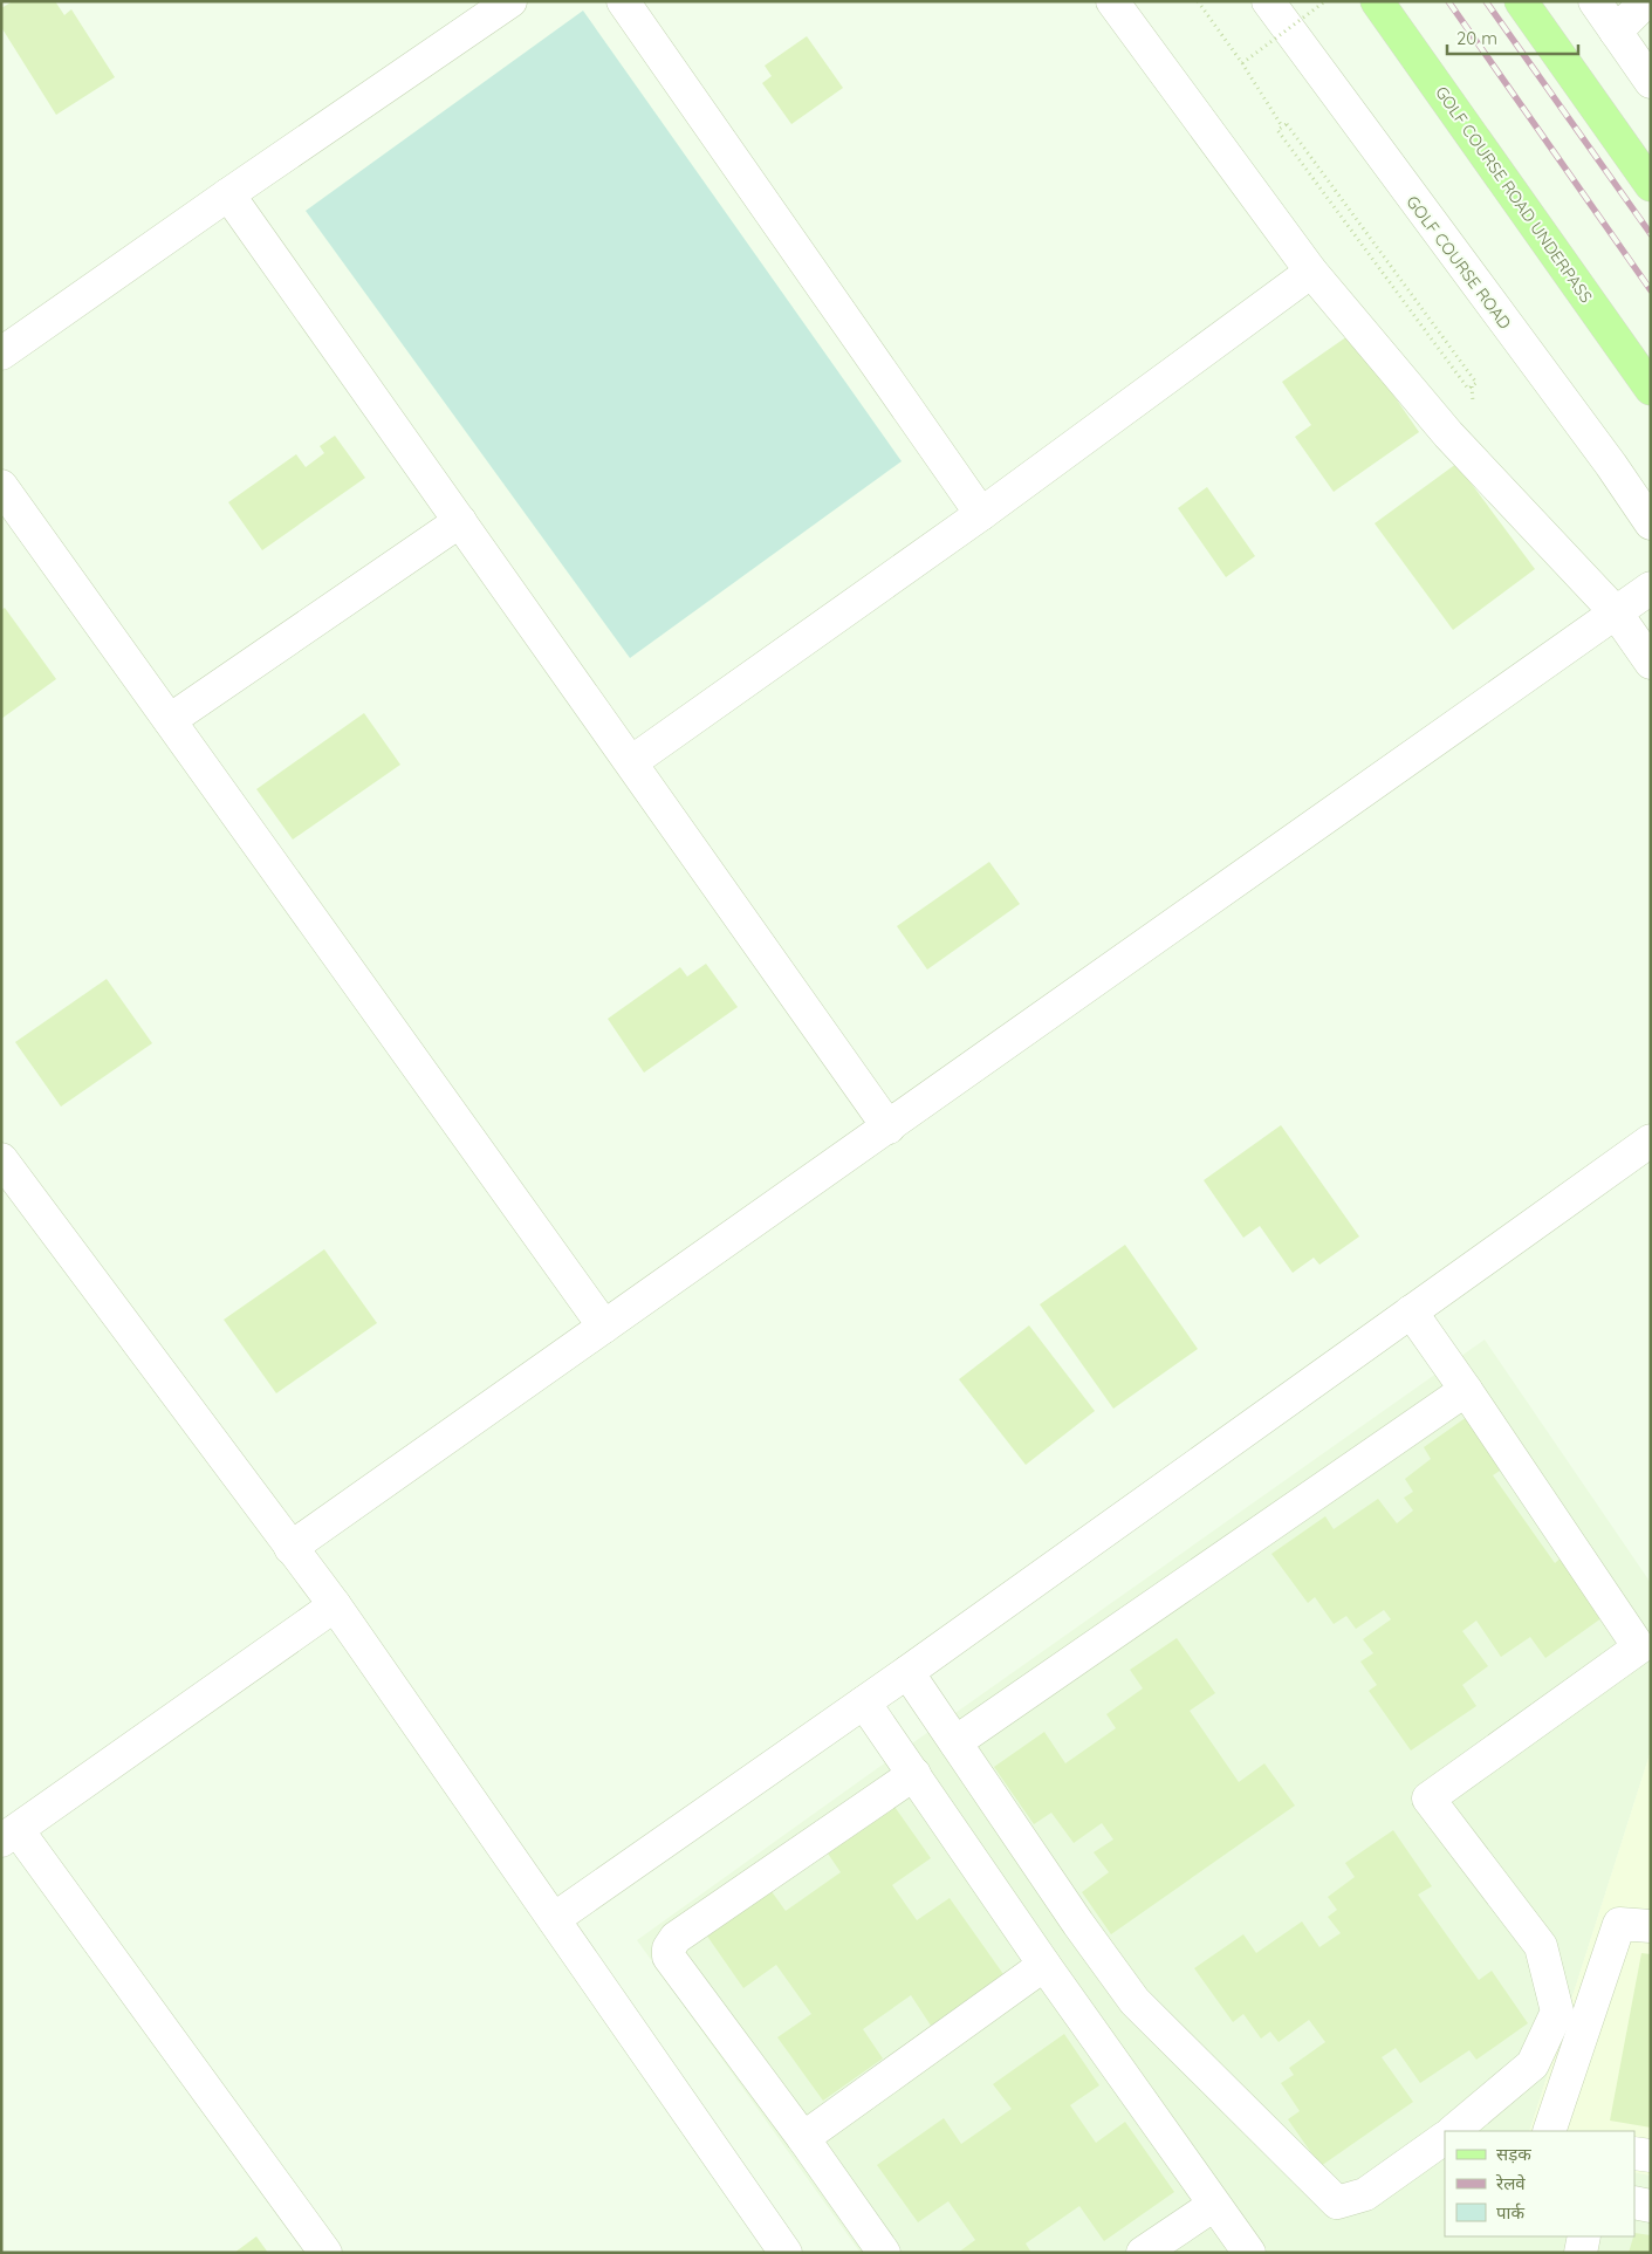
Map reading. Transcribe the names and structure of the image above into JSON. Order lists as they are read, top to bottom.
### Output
{
  "streets": {
    "main road": ["GOLF COURSE ROAD UNDERPASS"],
    "street": ["GOLF COURSE ROAD"]
  },
  "legend": ["सड़क", "रेलवे", "पार्क"],
  "scale_bar": "20 m"
}
